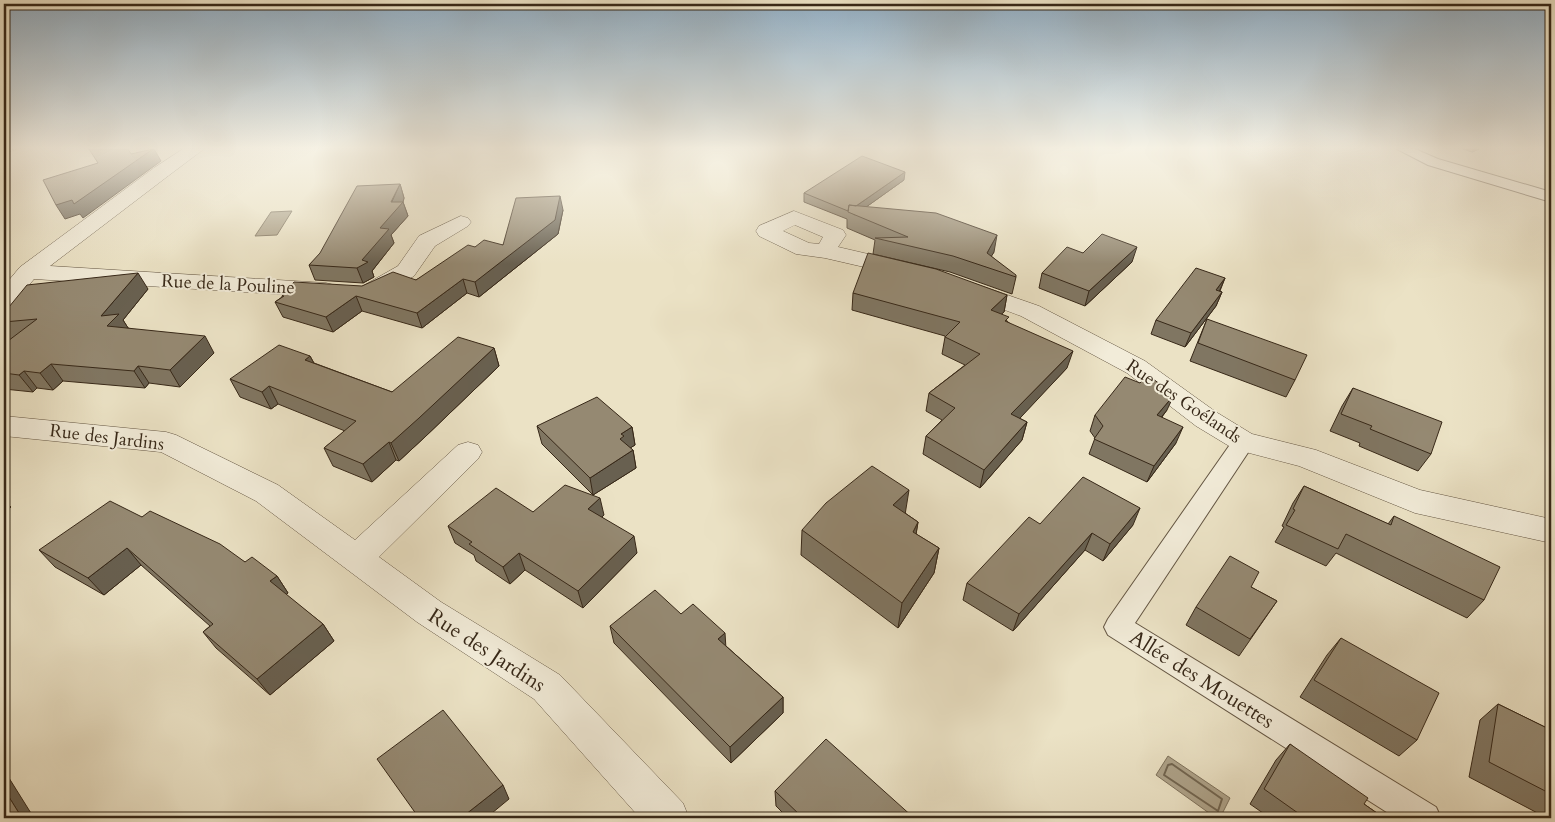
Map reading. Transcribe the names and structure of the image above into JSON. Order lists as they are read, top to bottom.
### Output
{
  "streets": {
    "street": ["Rue de la Pouline", "Rue des Goélands", "Rue des Jardins"],
    "lane": ["Allée des Mouettes"]
  },
  "crossings": [
    ["Rue des Goélands", "Allée des Mouettes"]
  ]
}
